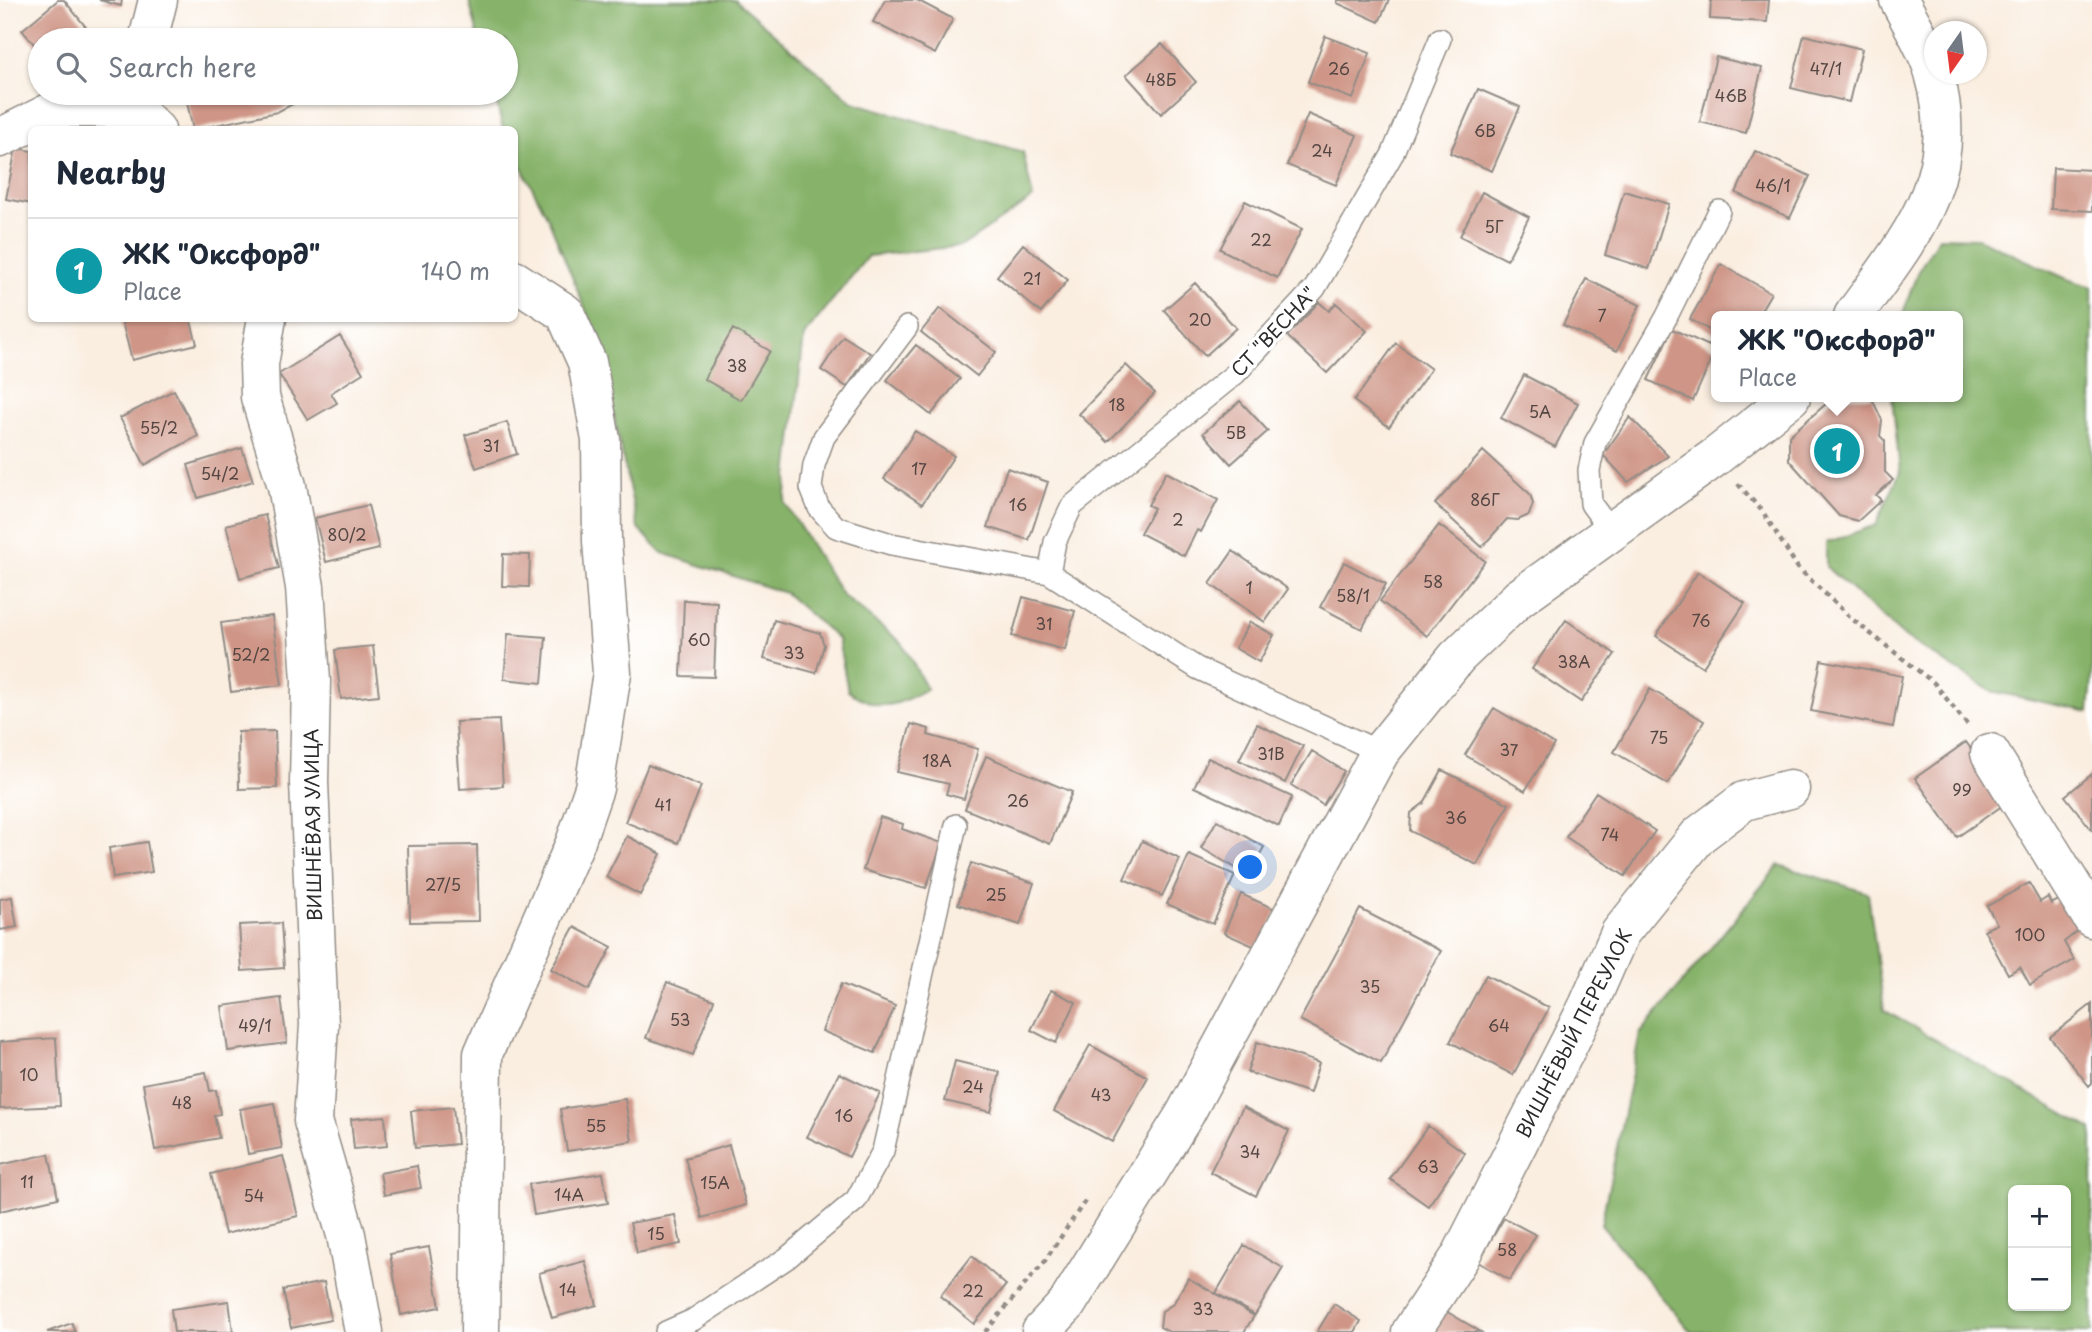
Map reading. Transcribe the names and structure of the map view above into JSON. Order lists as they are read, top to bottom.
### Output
{
  "streets": {
    "street": ["ВИШНЁВАЯ УЛИЦА", "ВИШНЁВЫЙ ПЕРЕУЛОК"],
    "lane": ["СТ \"ВЕСНА\""]
  },
  "house_numbers": [
    "26",
    "47/1",
    "48Б",
    "46В",
    "6В",
    "24",
    "46/1",
    "5Г",
    "22",
    "21",
    "7",
    "20",
    "38",
    "18",
    "5А",
    "55/2",
    "5В",
    "31",
    "17",
    "54/2",
    "86Г",
    "16",
    "2",
    "80/2",
    "58",
    "1",
    "58/1",
    "76",
    "31",
    "60",
    "33",
    "52/2",
    "38А",
    "75",
    "37",
    "31В",
    "18А",
    "99",
    "26",
    "41",
    "36",
    "74",
    "27/5",
    "25",
    "100",
    "35",
    "53",
    "49/1",
    "64",
    "10",
    "24",
    "43",
    "48",
    "16",
    "55",
    "34",
    "63",
    "11",
    "15А",
    "14А",
    "54",
    "15",
    "58",
    "14",
    "22",
    "33"
  ],
  "north": "bottom",
  "page": {
    "search": "Search here",
    "heading": "Nearby",
    "list": [
      {
        "mark": "1",
        "name": "ЖК \"Оксфорд\"",
        "note": "Place",
        "value": "140 m"
      }
    ],
    "popup": ["ЖК \"Оксфорд\"", "Place"],
    "pins": "1",
    "map_buttons": ["+", "−"]
  }
}
